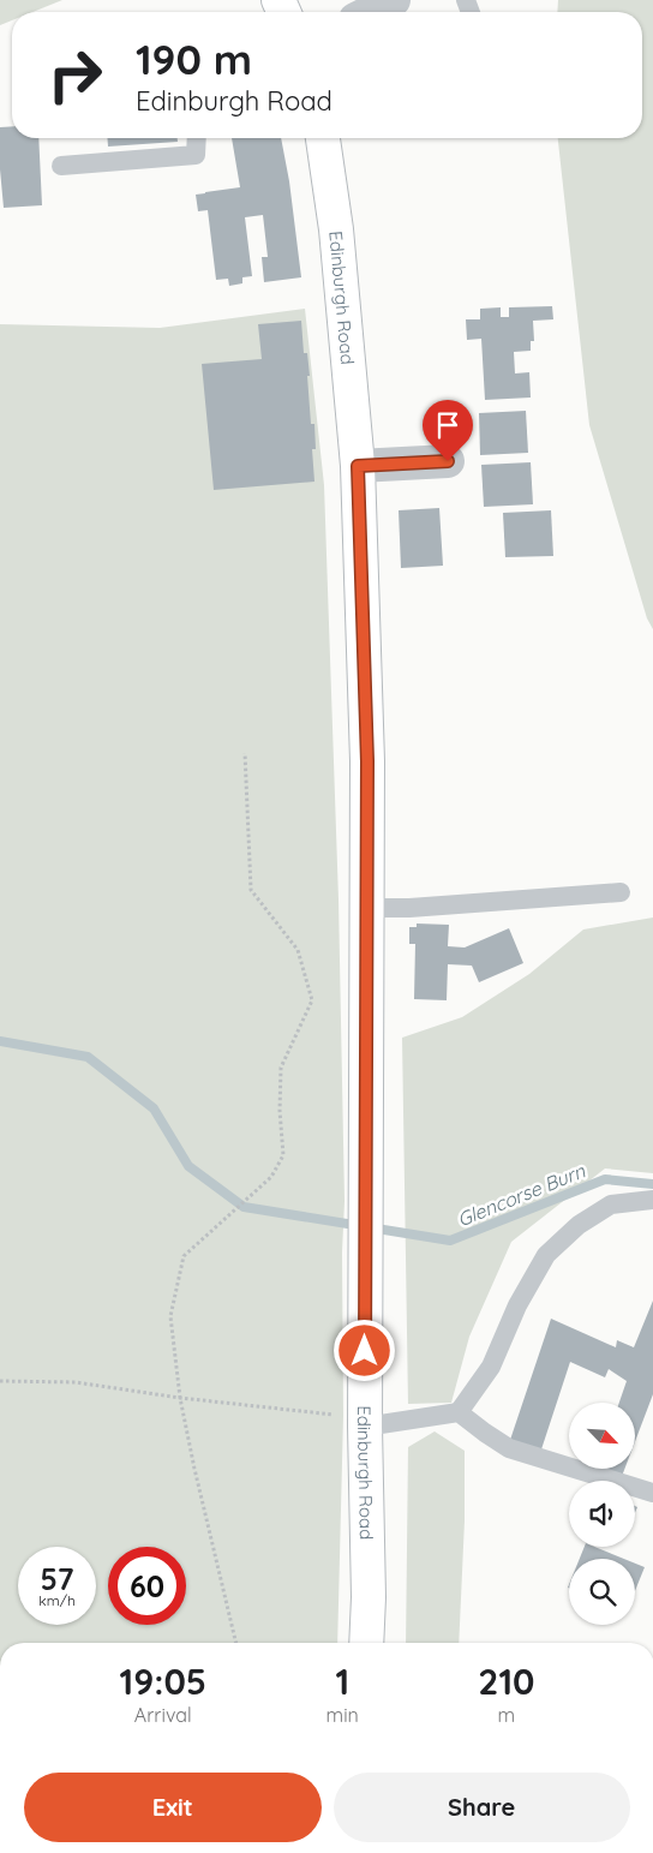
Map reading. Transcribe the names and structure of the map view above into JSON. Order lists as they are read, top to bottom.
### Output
{
  "streets": {
    "main road": ["Edinburgh Road"]
  },
  "water": ["Glencorse Burn"],
  "north": "bottom right",
  "page": {
    "turn": ["190 m", "Edinburgh Road"],
    "speed": "57 km/h",
    "limit": "60",
    "eta": [
      "19:05",
      "Arrival",
      "1",
      "min",
      "210",
      "m"
    ],
    "buttons": ["Exit", "Share"]
  }
}
